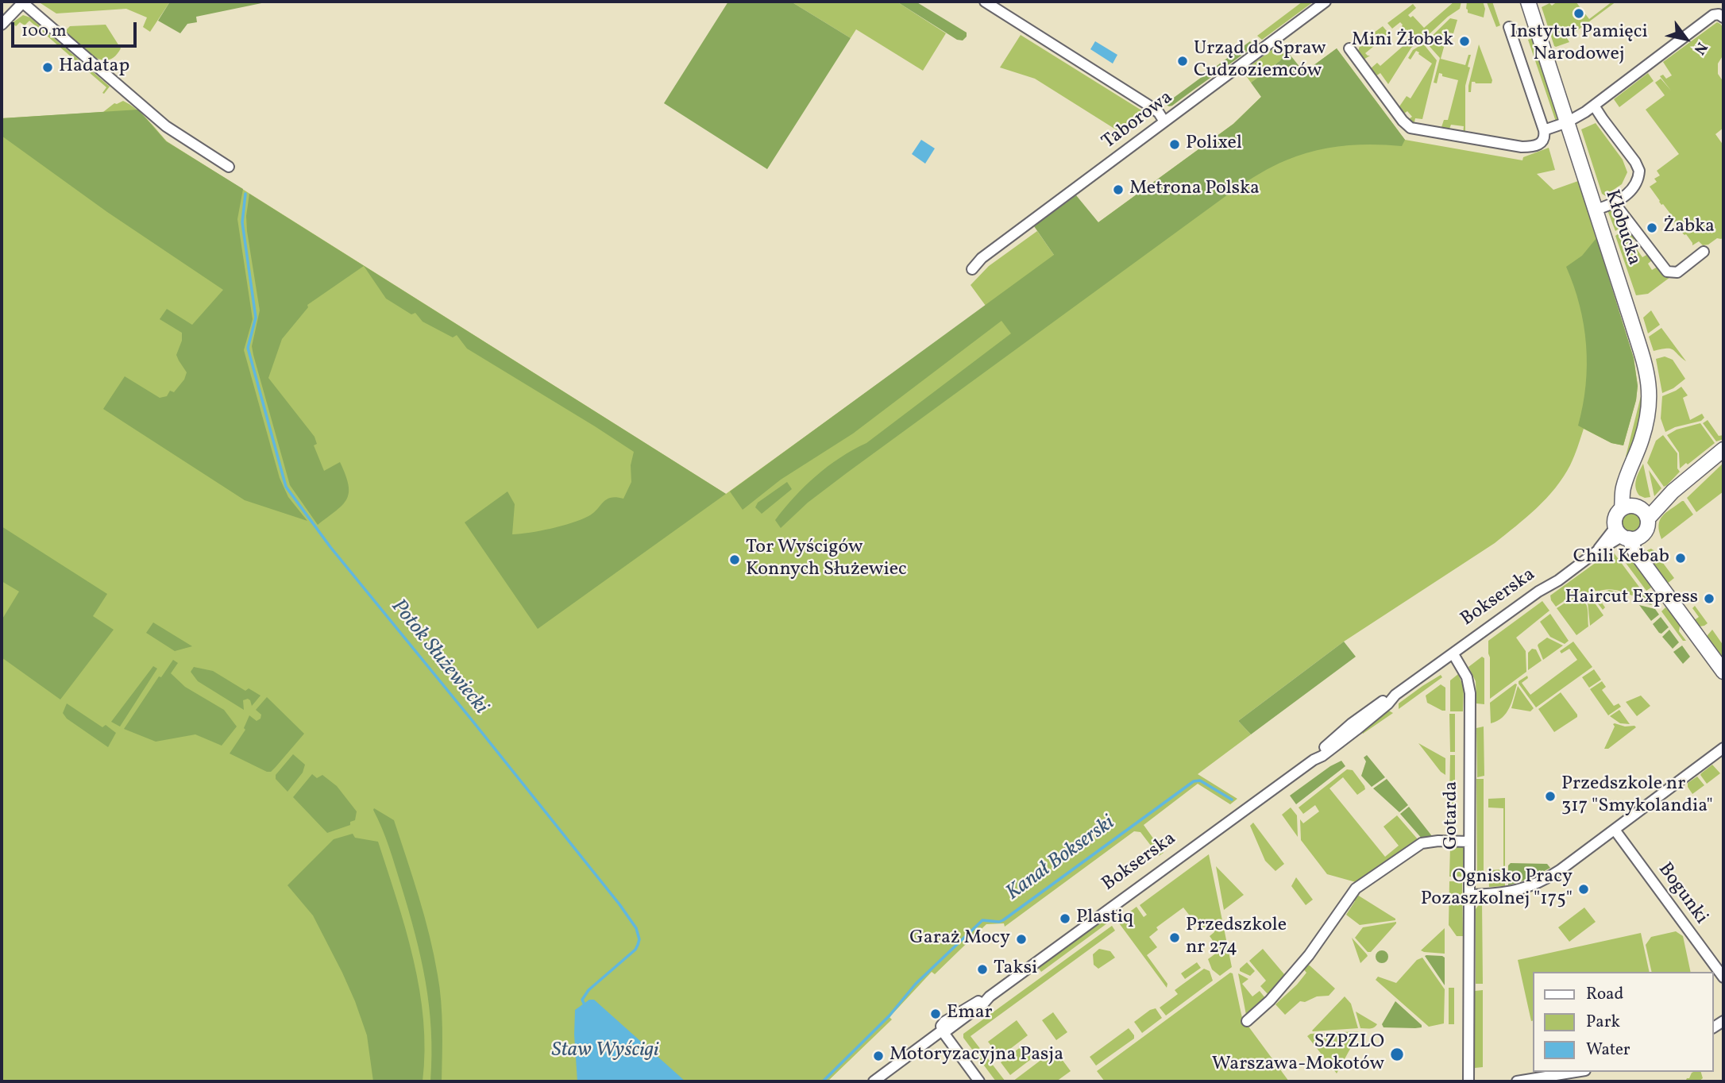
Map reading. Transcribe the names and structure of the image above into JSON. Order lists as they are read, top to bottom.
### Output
{
  "streets": {
    "street": [
      "Taborowa",
      "Kłobucka",
      "Bokserska",
      "Gotarda",
      "Bogunki"
    ]
  },
  "crossings": [
    ["Bokserska", "Gotarda"]
  ],
  "water": ["Potok Służewiecki", "Kanał Bokserski", "Staw Wyścigi"],
  "places": [
    "Instytut Pamięci Narodowej",
    "Mini Żłobek",
    "Urząd do Spraw Cudzoziemców",
    "Hadatap",
    "Polixel",
    "Metrona Polska",
    "Żabka",
    "Chili Kebab",
    "Tor Wyścigów Konnych Służewiec",
    "Haircut Express",
    "Przedszkole nr 317 \"Smykolandia\"",
    "Ognisko Pracy Pozaszkolnej \"175\"",
    "Plastiq",
    "Przedszkole nr 274",
    "Garaż Mocy",
    "Taksi",
    "Emar",
    "SZPZLO Warszawa-Mokotów",
    "Motoryzacyjna Pasja"
  ],
  "legend": ["Road", "Park", "Water"],
  "scale_bar": "100 m",
  "north": "bottom right"
}
